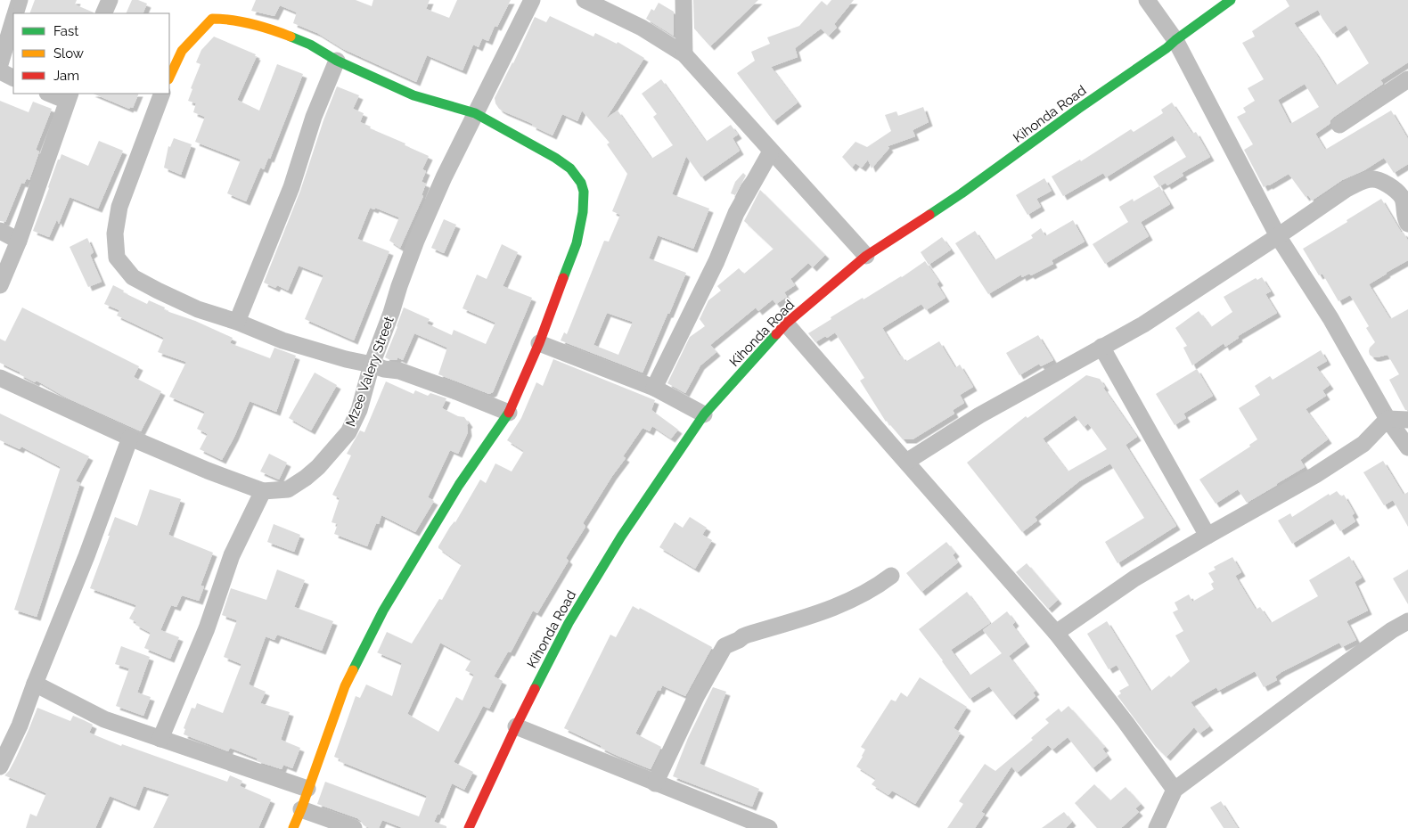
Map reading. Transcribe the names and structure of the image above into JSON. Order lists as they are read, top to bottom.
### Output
{
  "streets": {
    "street": ["Kihonda Road", "Mzee Valery Street"]
  },
  "legend": ["Fast", "Slow", "Jam"]
}
